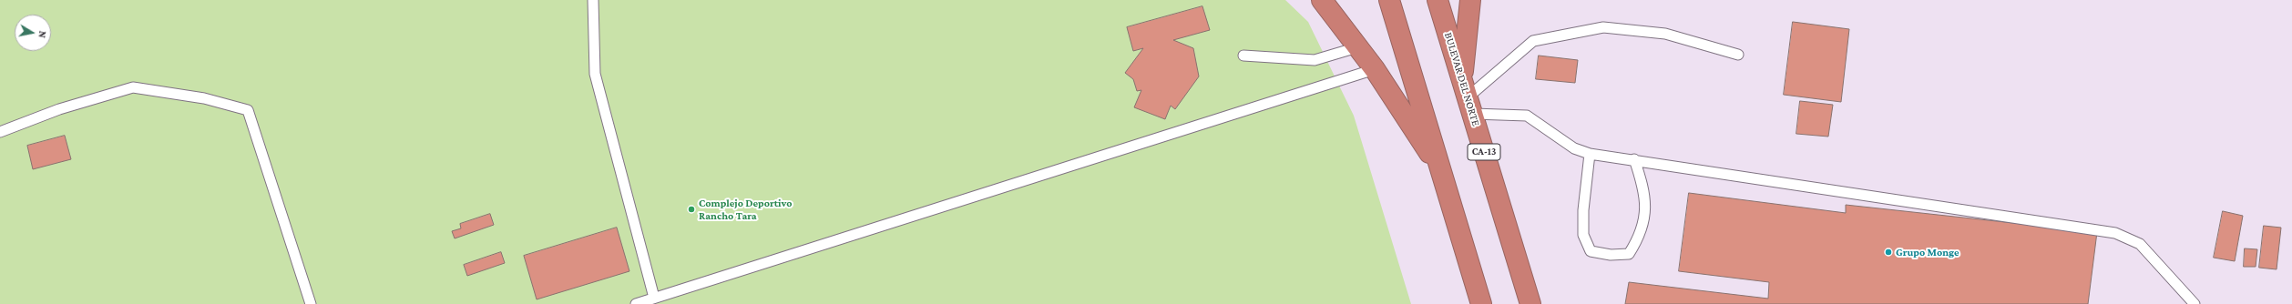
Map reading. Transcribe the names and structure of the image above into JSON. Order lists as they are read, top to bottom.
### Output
{
  "streets": {
    "highway": ["BULEVAR DEL NORTE", "CA-13"]
  },
  "places": ["Complejo Deportivo Rancho Tara", "Grupo Monge"],
  "north": "right"
}
